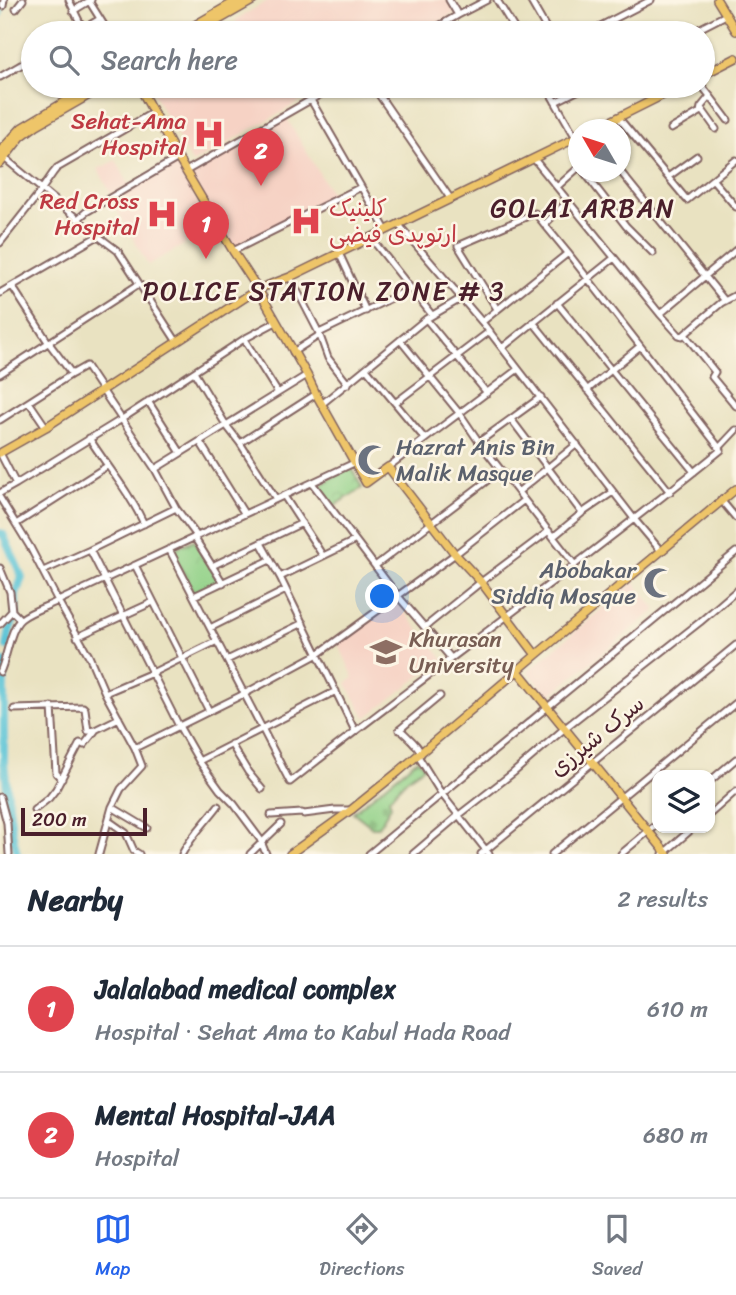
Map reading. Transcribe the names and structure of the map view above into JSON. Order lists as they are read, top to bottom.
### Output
{
  "streets": {
    "street": ["سرک شیرزی"]
  },
  "districts": ["GOLAI ARBAN", "POLICE STATION ZONE # 3"],
  "places": {
    "hospital": ["Sehat-Ama Hospital", "Red Cross Hospital", "کلینیک ارتوپدی فیضی"],
    "mosque": ["Hazrat Anis Bin Malik Masque", "Abobakar Siddiq Mosque"],
    "school or university": ["Khurasan University"]
  },
  "scale_bar": "200 m",
  "north": "top left",
  "page": {
    "search": "Search here",
    "pins": ["2", "1"],
    "scale": "200 m",
    "heading": ["Nearby", "2 results"],
    "list": [
      {
        "mark": "1",
        "name": "Jalalabad medical complex",
        "note": "Hospital · Sehat Ama to Kabul Hada Road",
        "value": "610 m"
      },
      {
        "mark": "2",
        "name": "Mental Hospital-JAA",
        "note": "Hospital",
        "value": "680 m"
      }
    ],
    "nav": ["Map", "Directions", "Saved"]
  }
}
